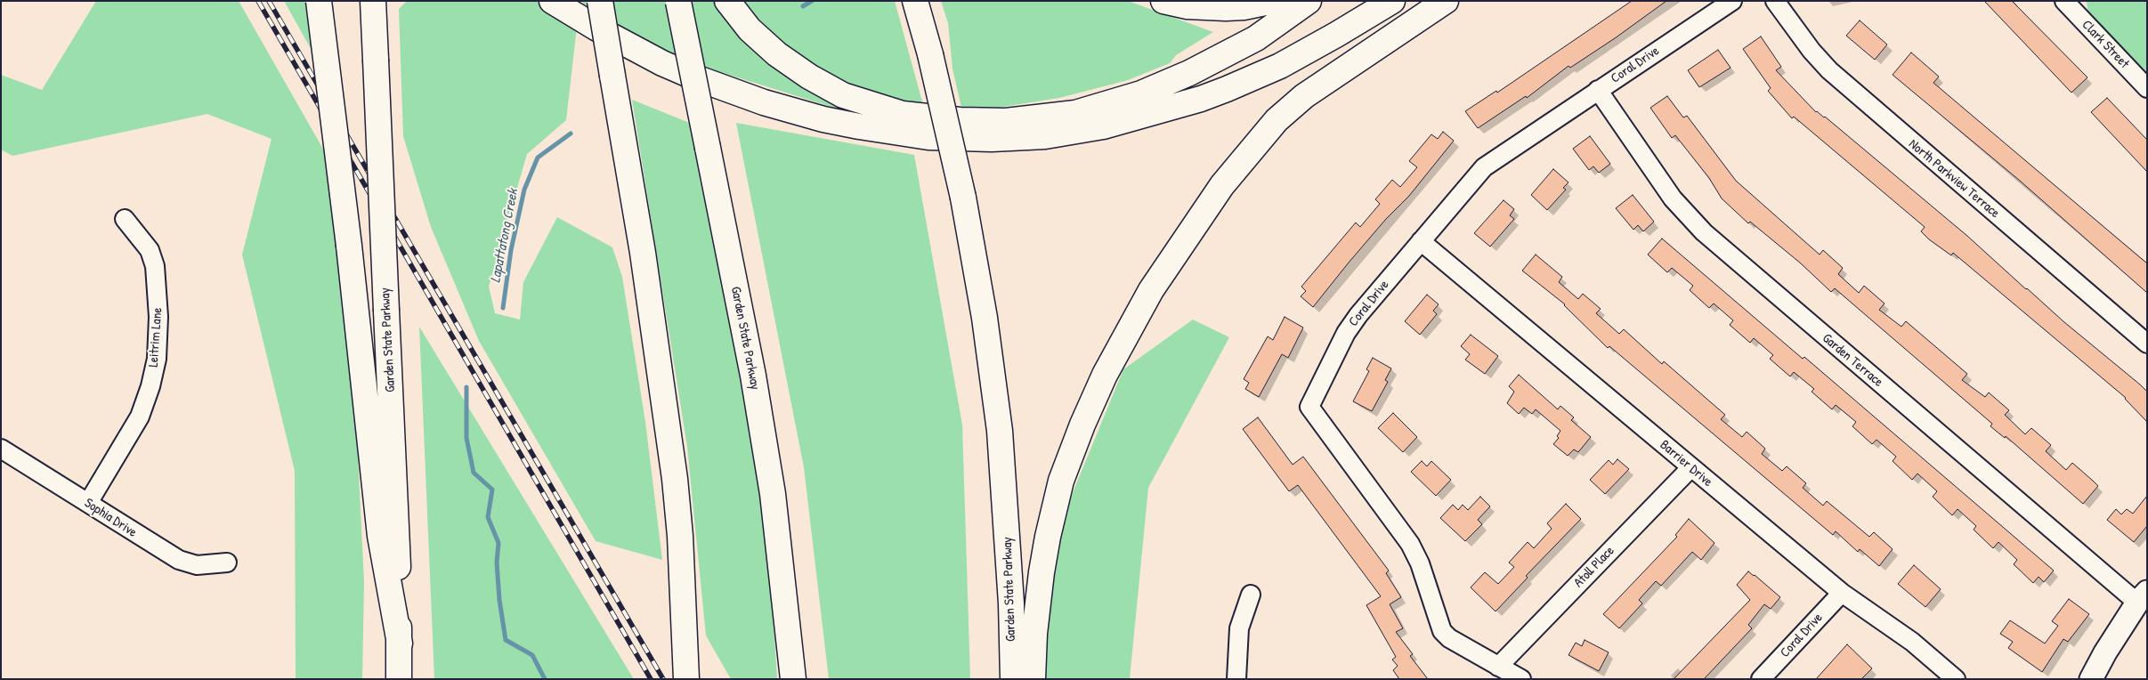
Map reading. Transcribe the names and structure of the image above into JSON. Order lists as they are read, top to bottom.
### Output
{
  "streets": {
    "highway": ["Garden State Parkway"],
    "street": [
      "Clark Street",
      "Coral Drive",
      "North Parkview Terrace",
      "Leitrim Lane",
      "Garden Terrace",
      "Barrier Drive",
      "Sophia Drive",
      "Atoll Place"
    ]
  },
  "crossings": [
    ["Coral Drive", "Garden Terrace"],
    ["Coral Drive", "Barrier Drive"],
    ["Coral Drive", "Atoll Place"],
    ["Leitrim Lane", "Sophia Drive"],
    ["Barrier Drive", "Atoll Place"]
  ],
  "water": ["Lapattatong Creek"]
}
